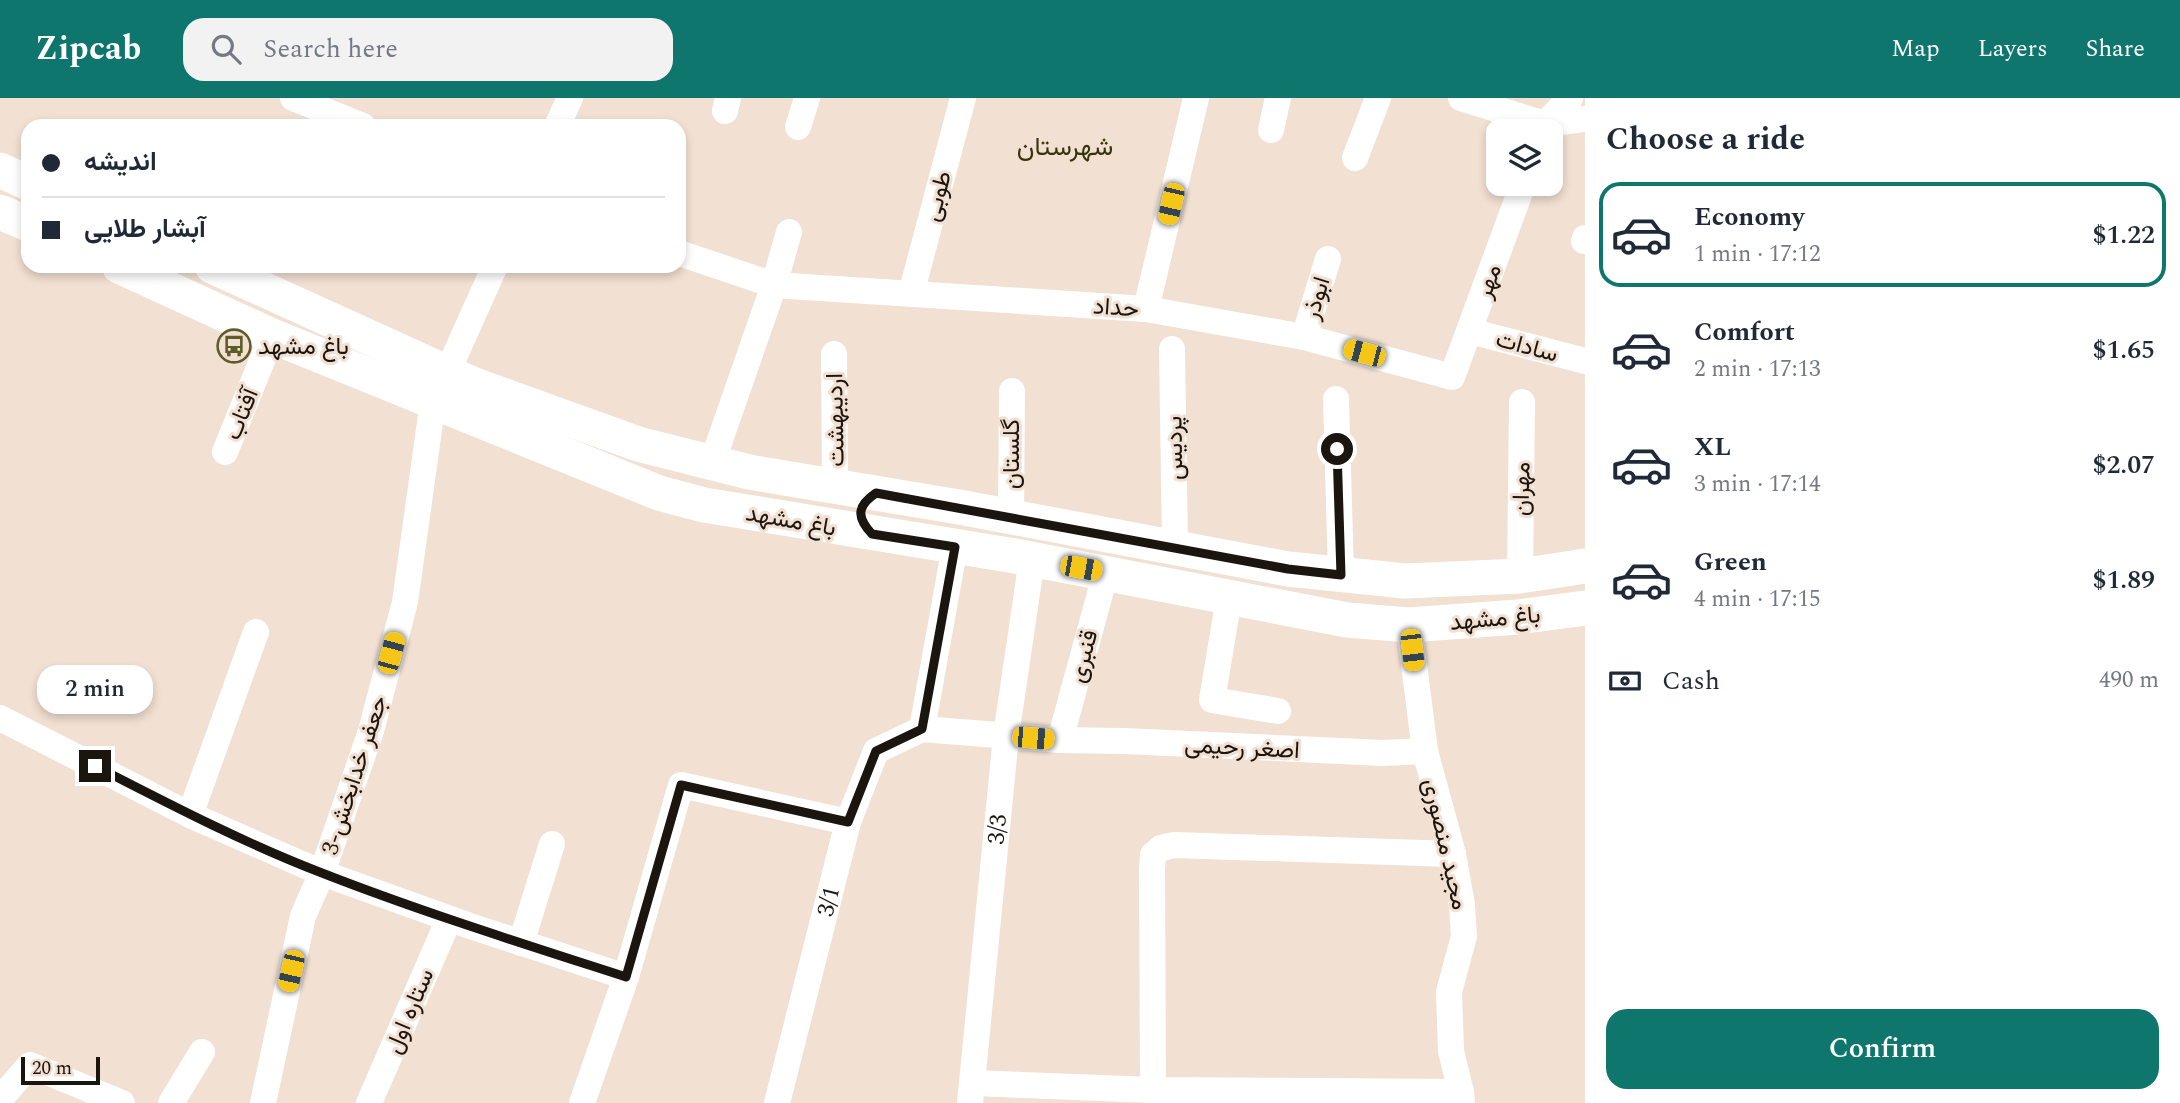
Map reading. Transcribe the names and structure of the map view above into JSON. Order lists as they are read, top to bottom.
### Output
{
  "streets": {
    "main road": ["باغ مشهد"],
    "street": [
      "طوبی",
      "مهر",
      "ابوذر",
      "حداد",
      "سادات",
      "آفتاب",
      "اردیبهشت",
      "پردیس",
      "گلستان",
      "مهران",
      "قنبری",
      "اصغر رحیمی",
      "جعفر خدابخش-3",
      "3/3",
      "مجید منصوری",
      "3/1",
      "ستاره اول"
    ]
  },
  "crossings": [
    ["طوبی", "حداد"],
    ["مهر", "حداد"],
    ["مهر", "سادات"],
    ["ابوذر", "حداد"],
    ["آفتاب", "باغ مشهد"],
    ["اردیبهشت", "باغ مشهد"],
    ["پردیس", "باغ مشهد"],
    ["گلستان", "باغ مشهد"],
    ["مهران", "باغ مشهد"],
    ["باغ مشهد", "قنبری"],
    ["باغ مشهد", "جعفر خدابخش-3"],
    ["باغ مشهد", "3/3"],
    ["باغ مشهد", "مجید منصوری"],
    ["قنبری", "اصغر رحیمی"],
    ["اصغر رحیمی", "3/3"],
    ["اصغر رحیمی", "مجید منصوری"],
    ["اصغر رحیمی", "3/1"]
  ],
  "districts": ["شهرستان"],
  "places": {
    "bus stop": ["باغ مشهد"]
  },
  "scale_bar": "20 m",
  "page": {
    "header": "Zipcab",
    "search": "Search here",
    "nav": ["Map", "Layers", "Share"],
    "heading": "Choose a ride",
    "banner": ["اندیشه", "آبشار طلایی"],
    "list": [
      {
        "name": "Economy",
        "note": "1 min · 17:12",
        "value": "$1.22"
      },
      {
        "name": "Comfort",
        "note": "2 min · 17:13",
        "value": "$1.65"
      },
      {
        "name": "XL",
        "note": "3 min · 17:14",
        "value": "$2.07"
      },
      {
        "name": "Green",
        "note": "4 min · 17:15",
        "value": "$1.89"
      }
    ],
    "pay": ["Cash", "490 m"],
    "bubble": "2 min",
    "buttons": "Confirm",
    "scale": "20 m"
  }
}
